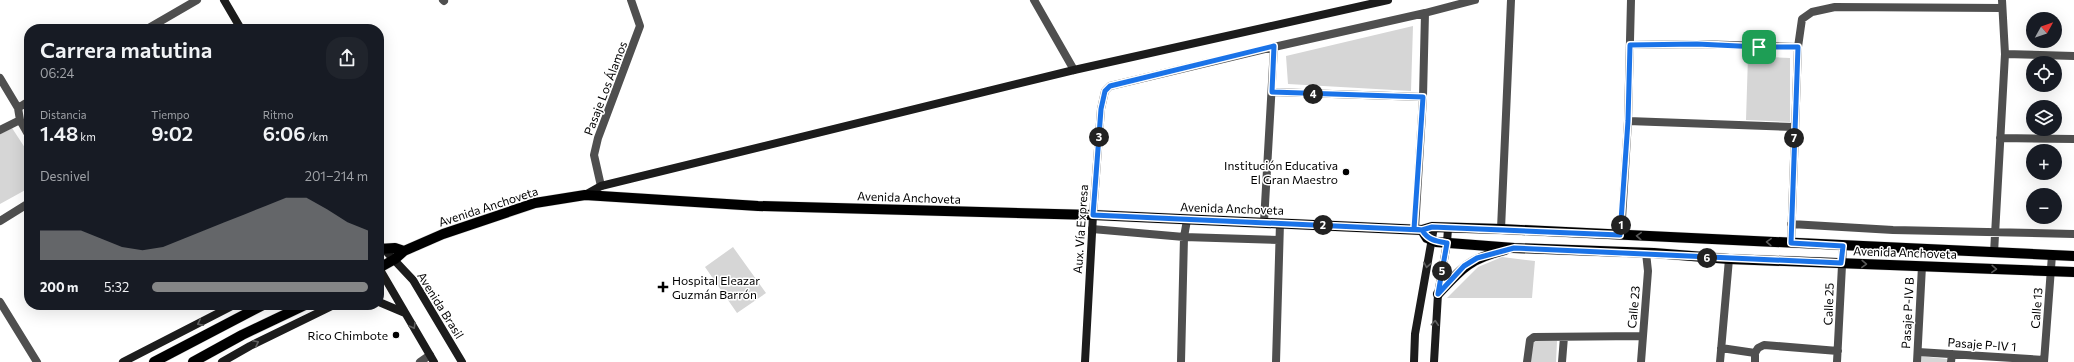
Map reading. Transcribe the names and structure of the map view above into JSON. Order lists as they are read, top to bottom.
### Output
{
  "streets": {
    "main road": ["Avenida Anchoveta", "Aux. Vía Expresa", "Avenida Brasil"],
    "street": [
      "Pasaje Los Álamos",
      "Calle 25",
      "Calle 23",
      "Calle 13",
      "Pasaje P-IV B",
      "Pasaje P-IV 1"
    ]
  },
  "crossings": [
    ["Avenida Anchoveta", "Aux. Vía Expresa"],
    ["Avenida Anchoveta", "Calle 25"],
    ["Avenida Anchoveta", "Avenida Brasil"],
    ["Avenida Anchoveta", "Calle 23"],
    ["Avenida Anchoveta", "Calle 13"],
    ["Avenida Anchoveta", "Pasaje P-IV B"],
    ["Calle 13", "Pasaje P-IV 1"],
    ["Pasaje P-IV B", "Pasaje P-IV 1"]
  ],
  "places": {
    "other": ["Institución Educativa El Gran Maestro", "Rico Chimbote"],
    "health": ["Hospital Eleazar Guzmán Barrón"]
  },
  "north": "top right",
  "page": {
    "map_buttons": ["+", "−"],
    "heading": ["Carrera matutina", "06:24"],
    "pins": [
      "4",
      "3",
      "7",
      "1",
      "2",
      "6",
      "5"
    ],
    "stats": [
      ["Distancia", "1.48 km"],
      ["Tiempo", "9:02"],
      ["Ritmo", "6:06 /km"]
    ],
    "chart": ["Desnivel", "201–214 m"],
    "list": [
      {
        "name": "200 m",
        "note": "5:32"
      }
    ]
  }
}
